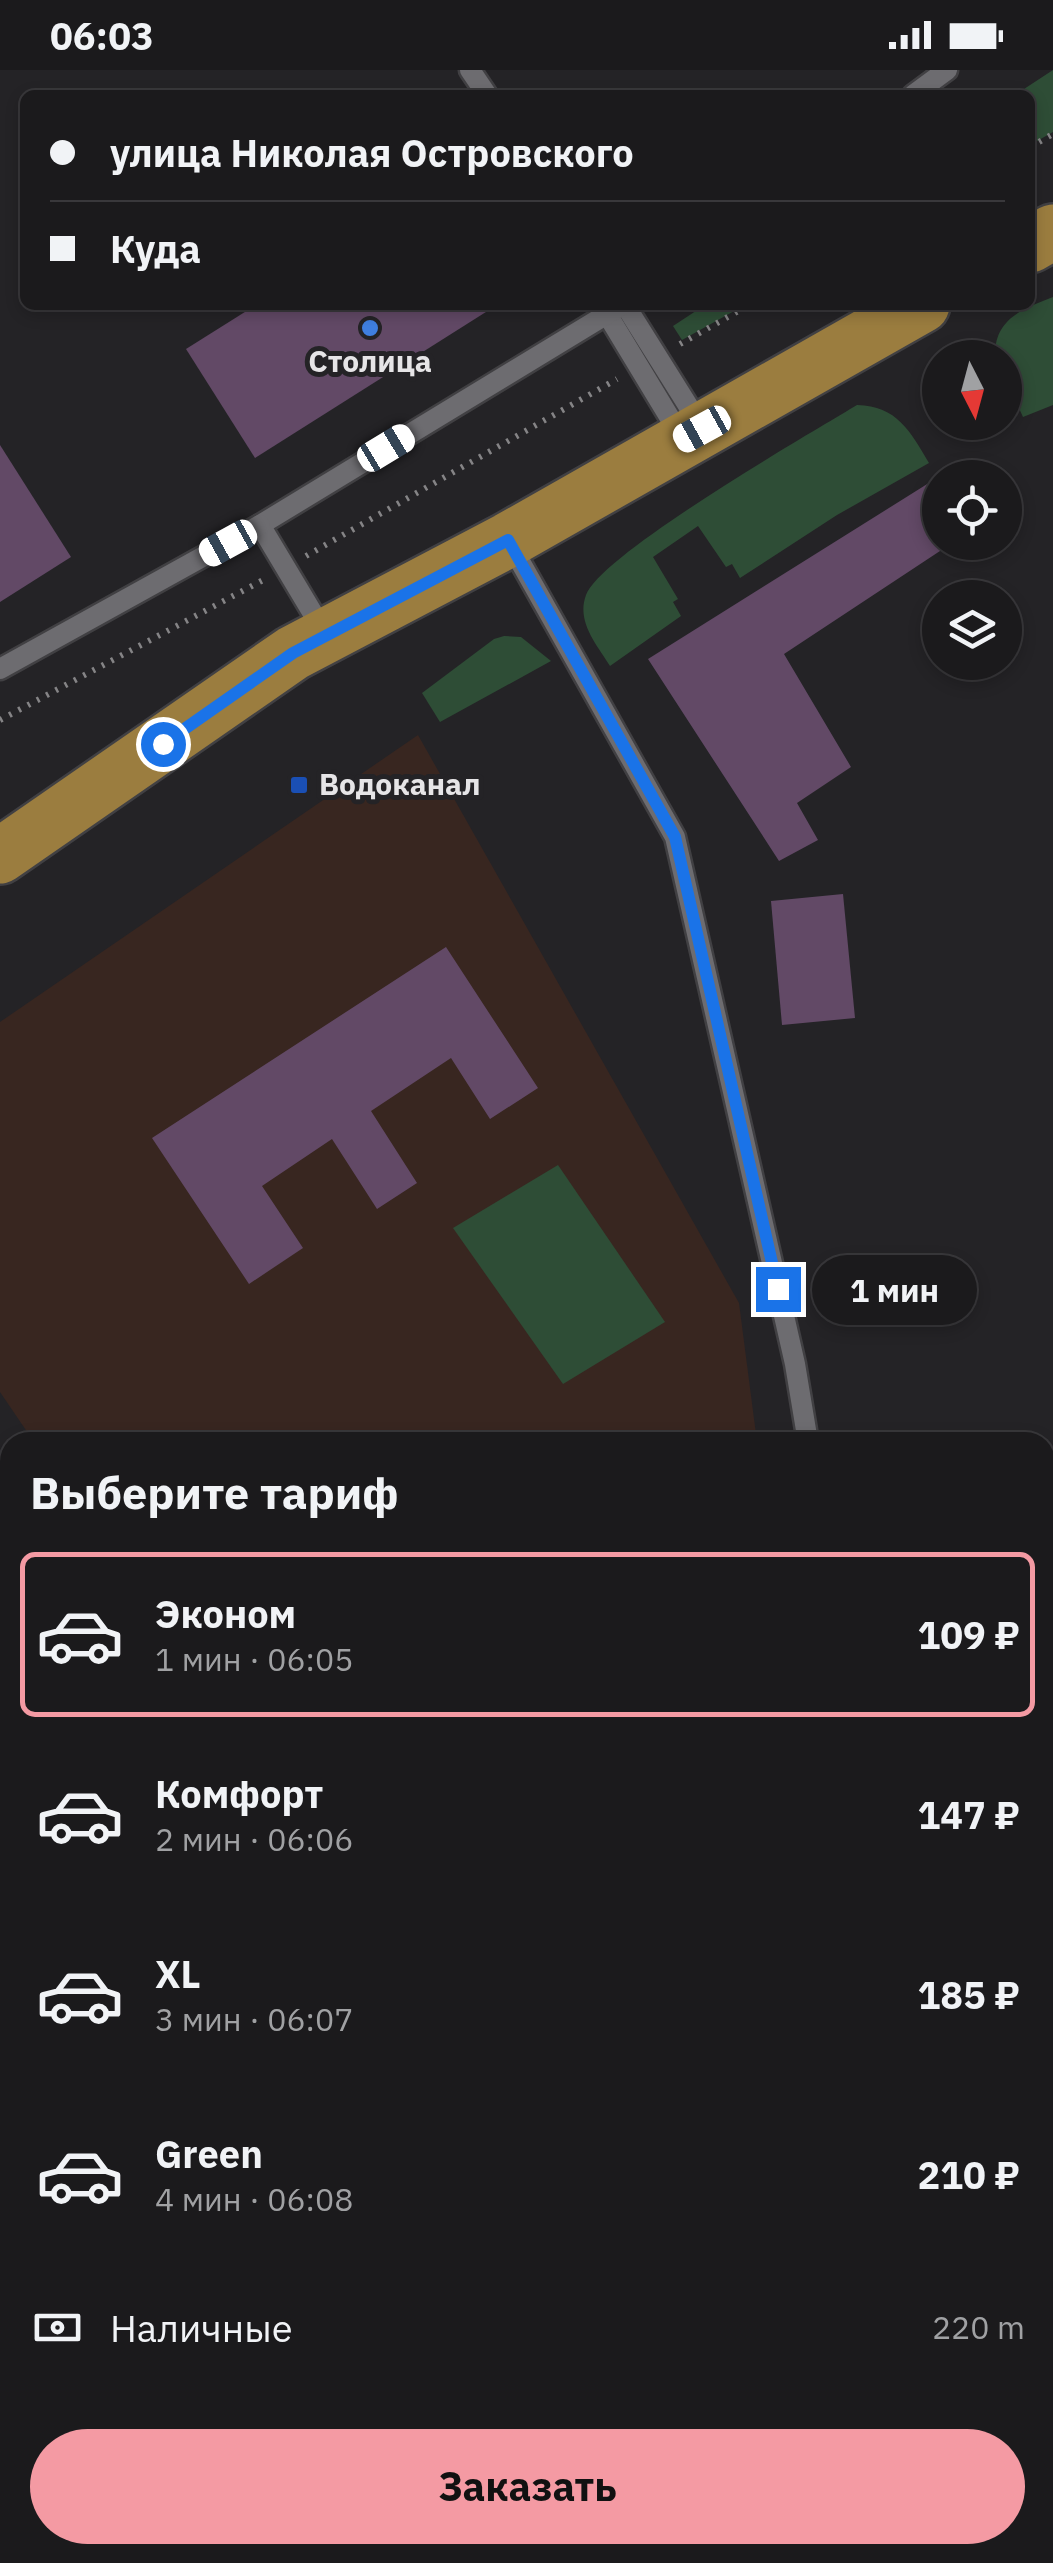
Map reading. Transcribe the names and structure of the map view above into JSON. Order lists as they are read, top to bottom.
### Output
{
  "places": {
    "other": ["Столица"],
    "transit": ["Водоканал"]
  },
  "north": "bottom",
  "page": {
    "status": "06:03",
    "banner": ["улица Николая Островского", "Куда"],
    "bubble": "1 мин",
    "heading": "Выберите тариф",
    "list": [
      {
        "name": "Эконом",
        "note": "1 мин · 06:05",
        "value": "109 ₽"
      },
      {
        "name": "Комфорт",
        "note": "2 мин · 06:06",
        "value": "147 ₽"
      },
      {
        "name": "XL",
        "note": "3 мин · 06:07",
        "value": "185 ₽"
      },
      {
        "name": "Green",
        "note": "4 мин · 06:08",
        "value": "210 ₽"
      }
    ],
    "pay": ["Наличные", "220 m"],
    "buttons": "Заказать"
  }
}
